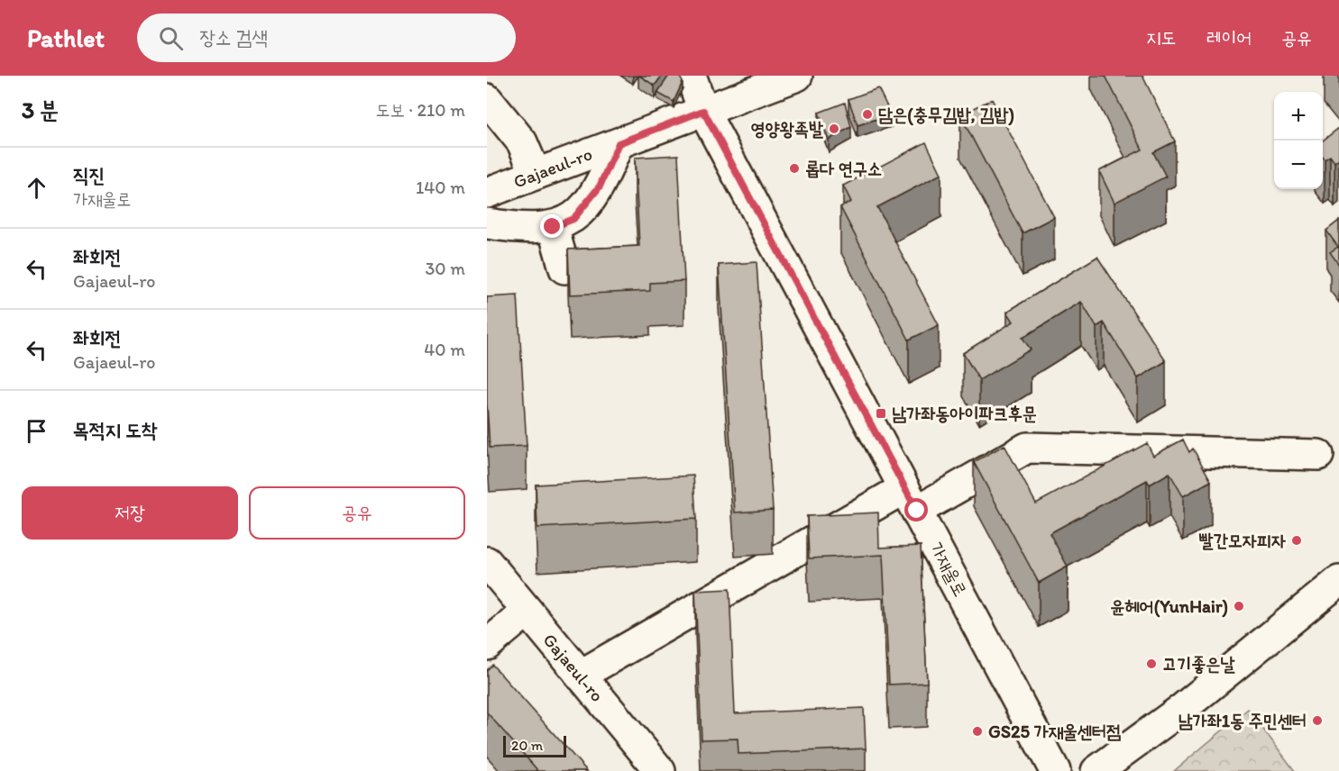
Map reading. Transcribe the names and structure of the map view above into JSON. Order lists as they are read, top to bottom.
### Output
{
  "streets": {
    "street": ["Gajaeul-ro", "가재울로"]
  },
  "crossings": [
    ["Gajaeul-ro", "가재울로"]
  ],
  "places": {
    "other": [
      "담은(충무김밥, 김밥)",
      "영양왕족발",
      "롭다 연구소",
      "빨간모자피자",
      "윤헤어(YunHair)",
      "고기좋은날",
      "남가좌1동 주민센터",
      "GS25 가재울센터점"
    ],
    "transit": ["남가좌동아이파크후문"]
  },
  "scale_bar": "20 m",
  "page": {
    "header": "Pathlet",
    "search": "장소 검색",
    "nav": ["지도", "레이어", "공유"],
    "heading": ["3 분", "도보 · 210 m"],
    "map_buttons": ["+", "−"],
    "list": [
      ["직진", "가재울로", "140 m"],
      ["좌회전", "Gajaeul-ro", "30 m"],
      ["좌회전", "Gajaeul-ro", "40 m"],
      "목적지 도착"
    ],
    "buttons": ["저장", "공유"],
    "scale": "20 m"
  }
}
